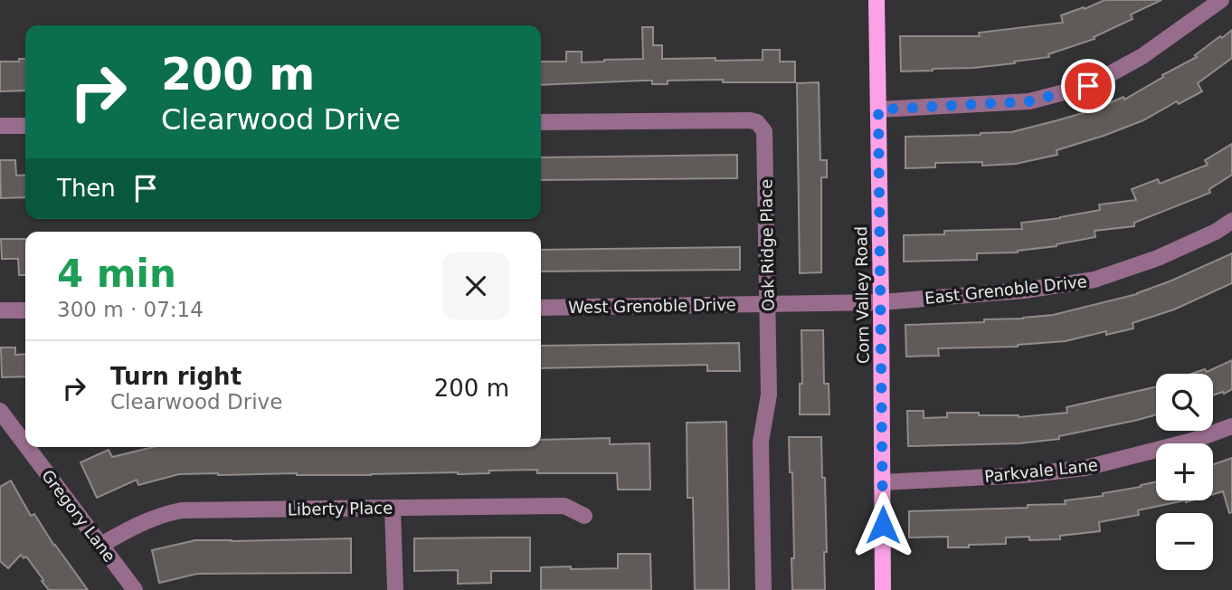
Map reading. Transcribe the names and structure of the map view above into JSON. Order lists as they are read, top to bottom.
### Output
{
  "streets": {
    "main road": ["Corn Valley Road"],
    "street": [
      "Oak Ridge Place",
      "East Grenoble Drive",
      "West Grenoble Drive",
      "Parkvale Lane",
      "Liberty Place",
      "Gregory Lane"
    ]
  },
  "crossings": [
    ["Oak Ridge Place", "West Grenoble Drive"],
    ["East Grenoble Drive", "Corn Valley Road"],
    ["East Grenoble Drive", "West Grenoble Drive"],
    ["Corn Valley Road", "West Grenoble Drive"],
    ["Corn Valley Road", "Parkvale Lane"],
    ["Liberty Place", "Gregory Lane"]
  ],
  "page": {
    "turn": ["200 m", "Clearwood Drive"],
    "then": "Then",
    "heading": ["4 min", "300 m · 07:14"],
    "list": [
      {
        "name": "Turn right",
        "note": "Clearwood Drive",
        "value": "200 m"
      }
    ],
    "map_buttons": ["+", "−"]
  }
}
